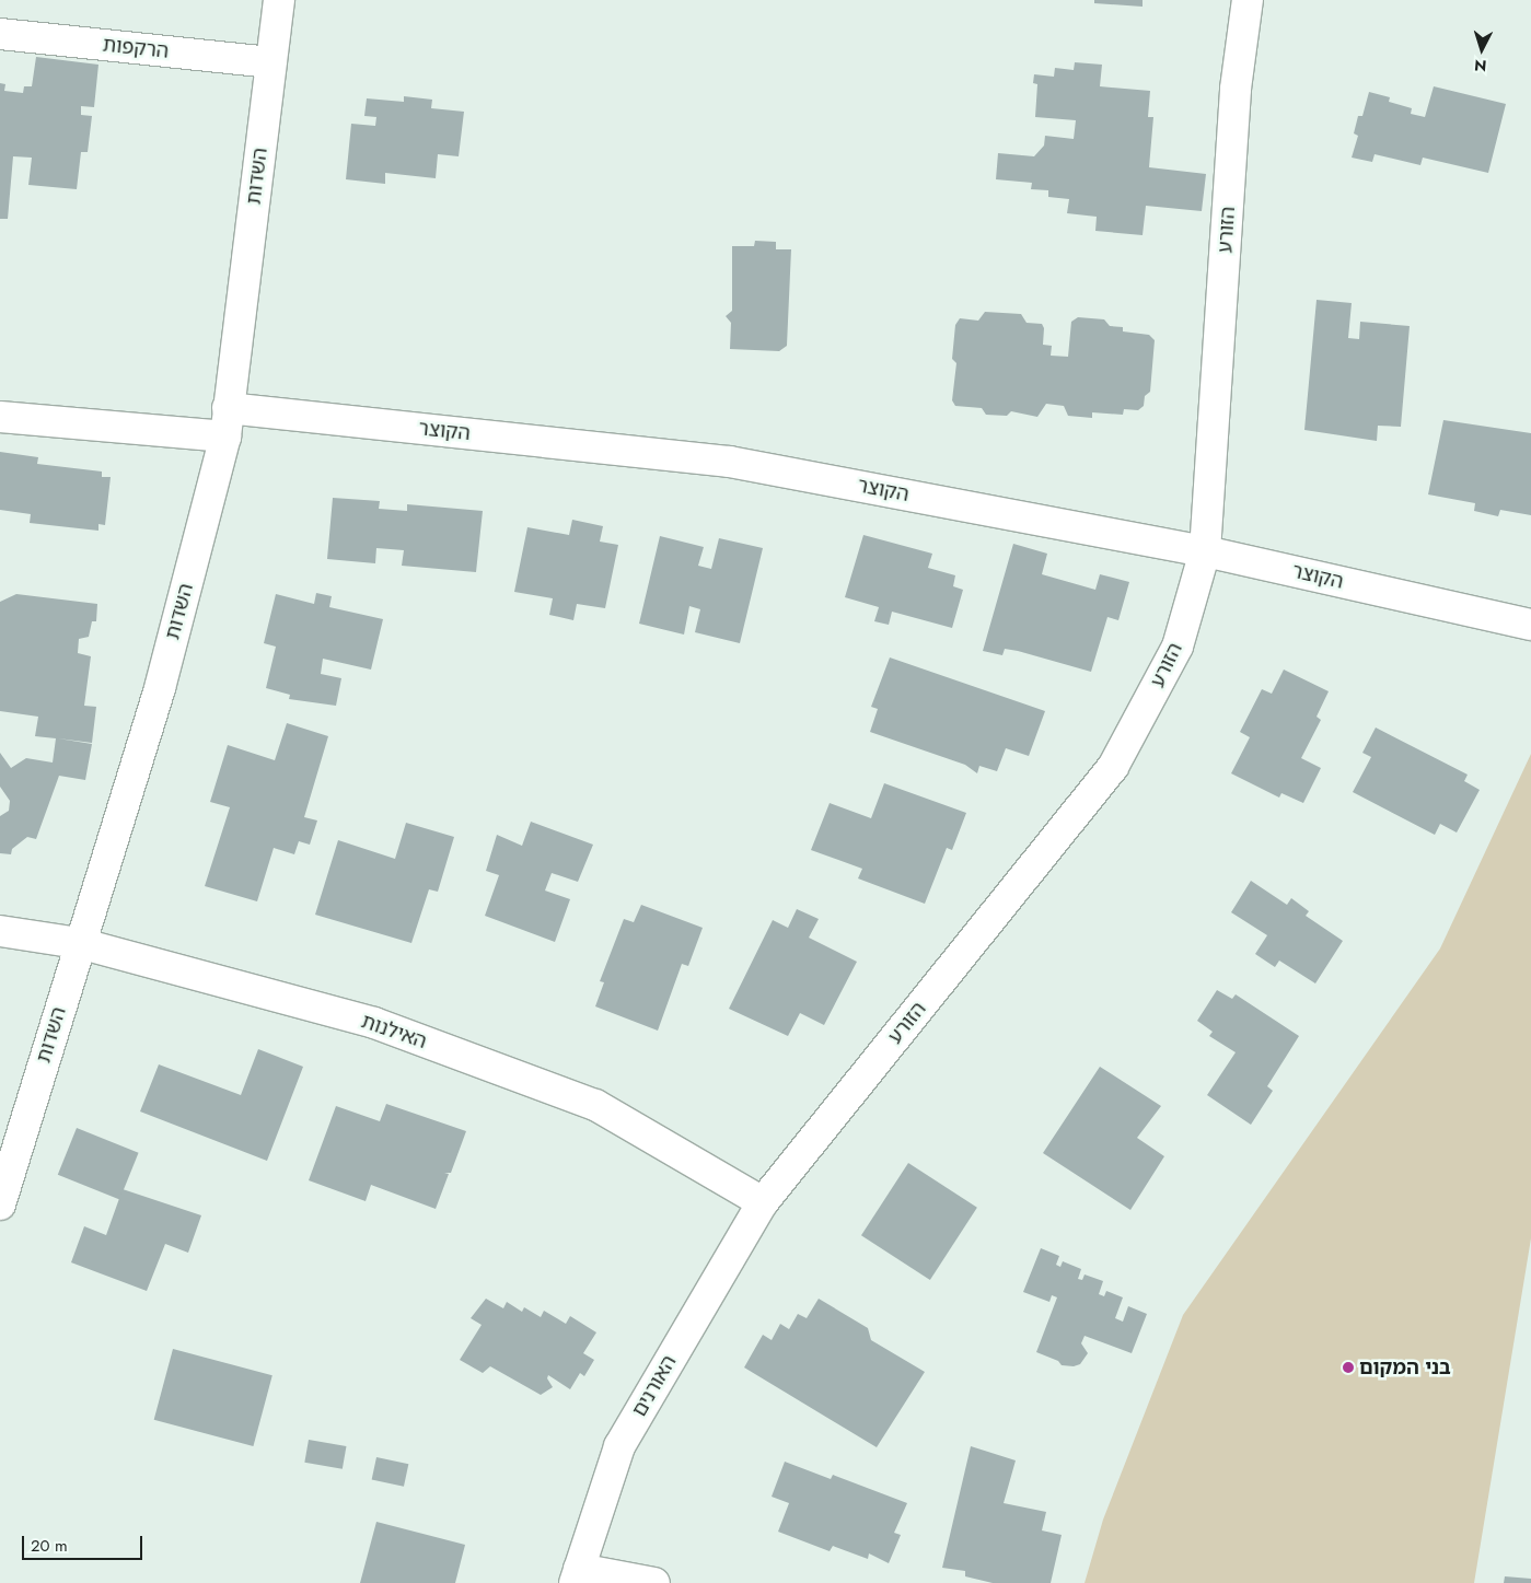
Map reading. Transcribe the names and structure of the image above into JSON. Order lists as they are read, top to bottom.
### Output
{
  "streets": {
    "street": [
      "הרקפות",
      "השדות",
      "הזורע",
      "הקוצר",
      "האילנות",
      "האורנים"
    ]
  },
  "crossings": [
    ["הרקפות", "השדות"],
    ["השדות", "הקוצר"],
    ["השדות", "האילנות"],
    ["הזורע", "הקוצר"],
    ["הזורע", "האילנות"],
    ["הזורע", "האורנים"],
    ["האילנות", "האורנים"]
  ],
  "places": ["בני המקום"],
  "scale_bar": "20 m",
  "north": "bottom"
}
